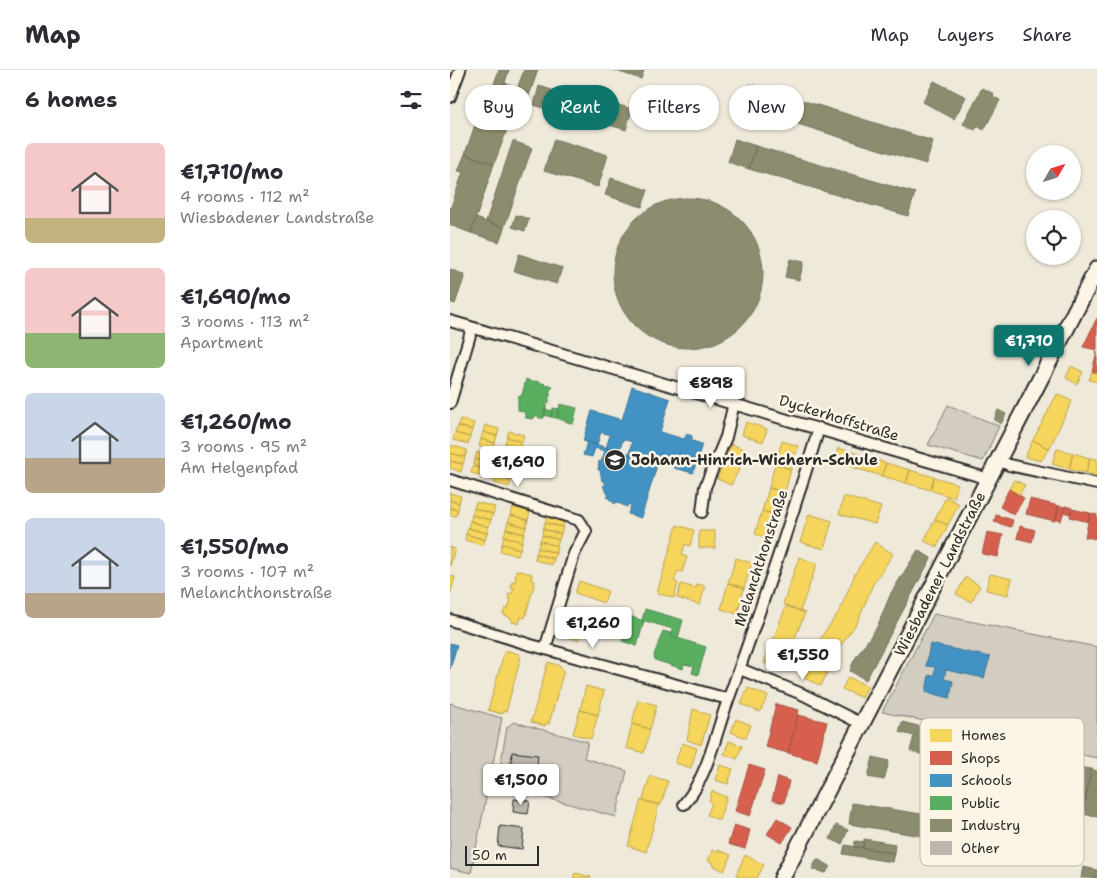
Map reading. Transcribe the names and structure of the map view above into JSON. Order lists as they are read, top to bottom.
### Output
{
  "streets": {
    "main road": ["Wiesbadener Landstraße"],
    "street": ["Dyckerhoffstraße", "Melanchthonstraße"]
  },
  "crossings": [
    ["Dyckerhoffstraße", "Melanchthonstraße"],
    ["Dyckerhoffstraße", "Wiesbadener Landstraße"]
  ],
  "places": {
    "school or university": ["Johann-Hinrich-Wichern-Schule"]
  },
  "legend": [
    "Homes",
    "Shops",
    "Schools",
    "Public",
    "Industry",
    "Other"
  ],
  "scale_bar": "50 m",
  "north": "top right",
  "page": {
    "header": "Map",
    "nav": ["Map", "Layers", "Share"],
    "heading": "6 homes",
    "chip": [
      "Buy",
      "Rent",
      "Filters",
      "New"
    ],
    "list": [
      {
        "name": "€1,710/mo",
        "note": "4 rooms · 112 m² · Wiesbadener Landstraße"
      },
      {
        "name": "€1,690/mo",
        "note": "3 rooms · 113 m² · Apartment"
      },
      {
        "name": "€1,260/mo",
        "note": "3 rooms · 95 m² · Am Helgenpfad"
      },
      {
        "name": "€1,550/mo",
        "note": "3 rooms · 107 m² · Melanchthonstraße"
      }
    ],
    "price": [
      "€1,710",
      "€898",
      "€1,690",
      "€1,260",
      "€1,550",
      "€1,500"
    ],
    "scale": "50 m"
  }
}
